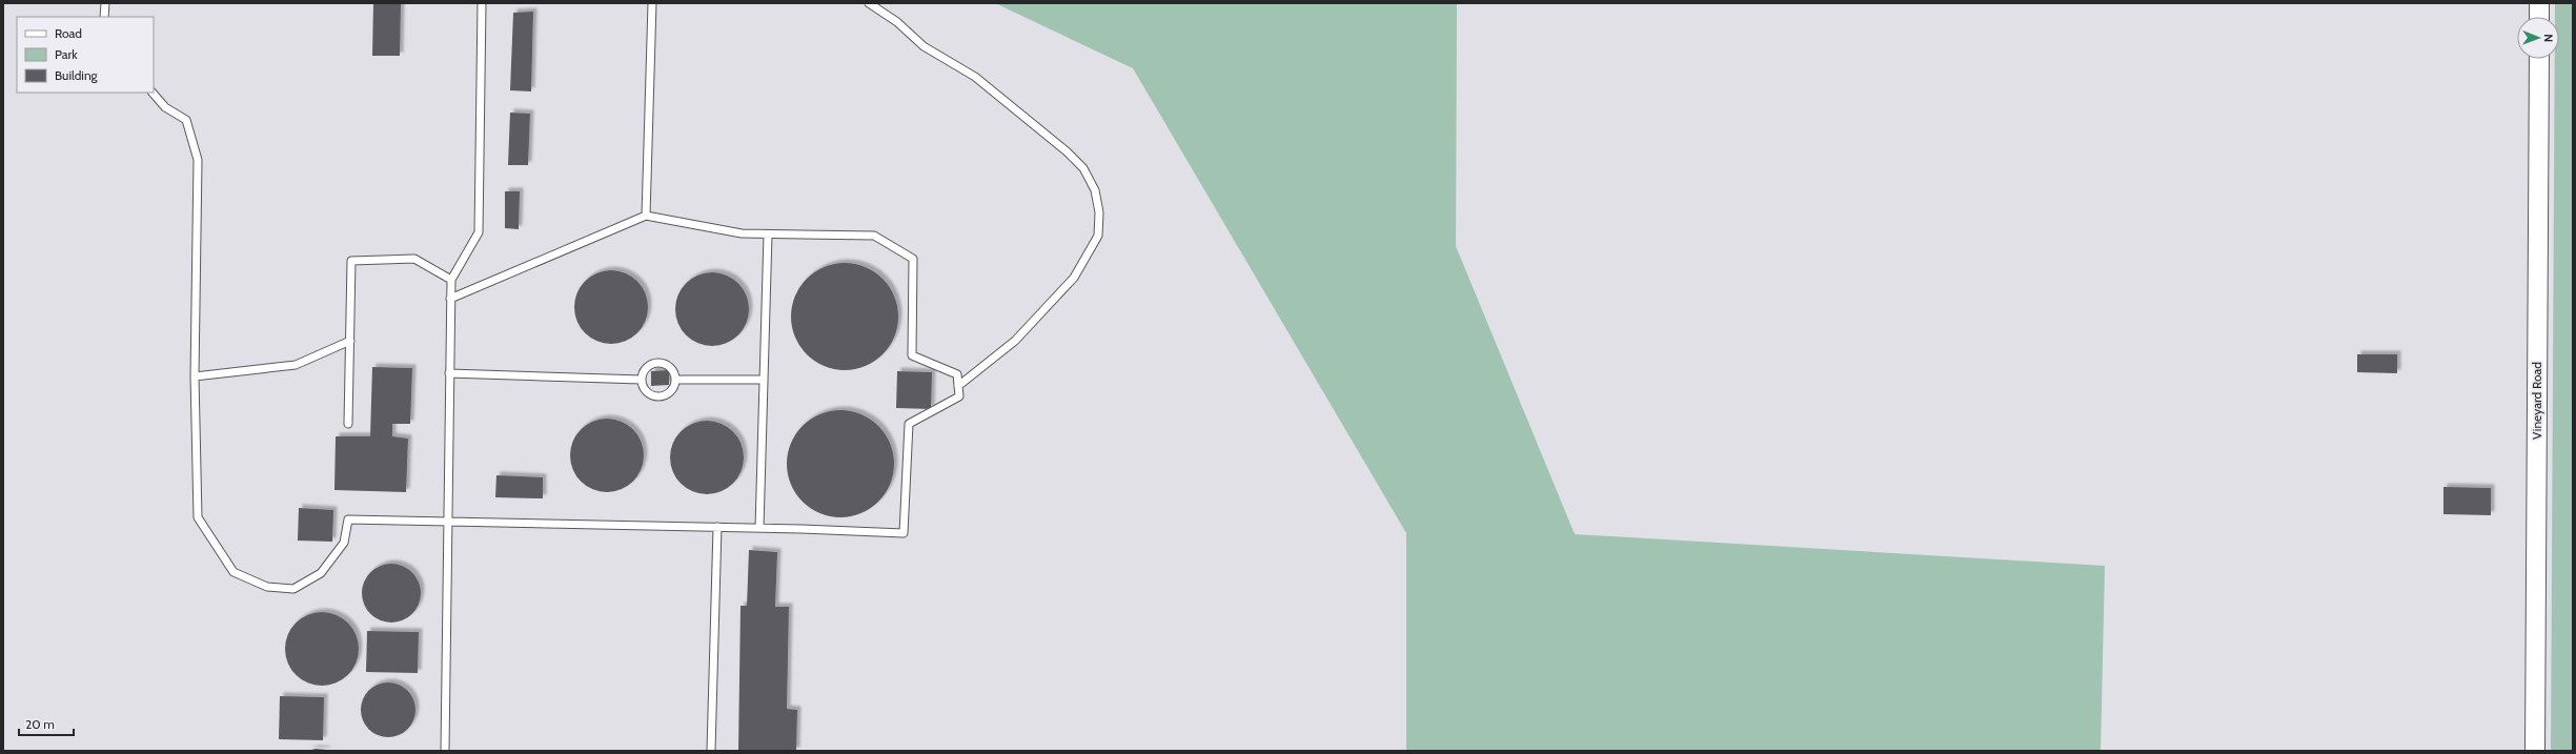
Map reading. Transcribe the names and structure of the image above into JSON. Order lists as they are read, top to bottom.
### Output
{
  "streets": {
    "street": ["Vineyard Road"]
  },
  "legend": ["Road", "Park", "Building"],
  "scale_bar": "20 m",
  "north": "right"
}
